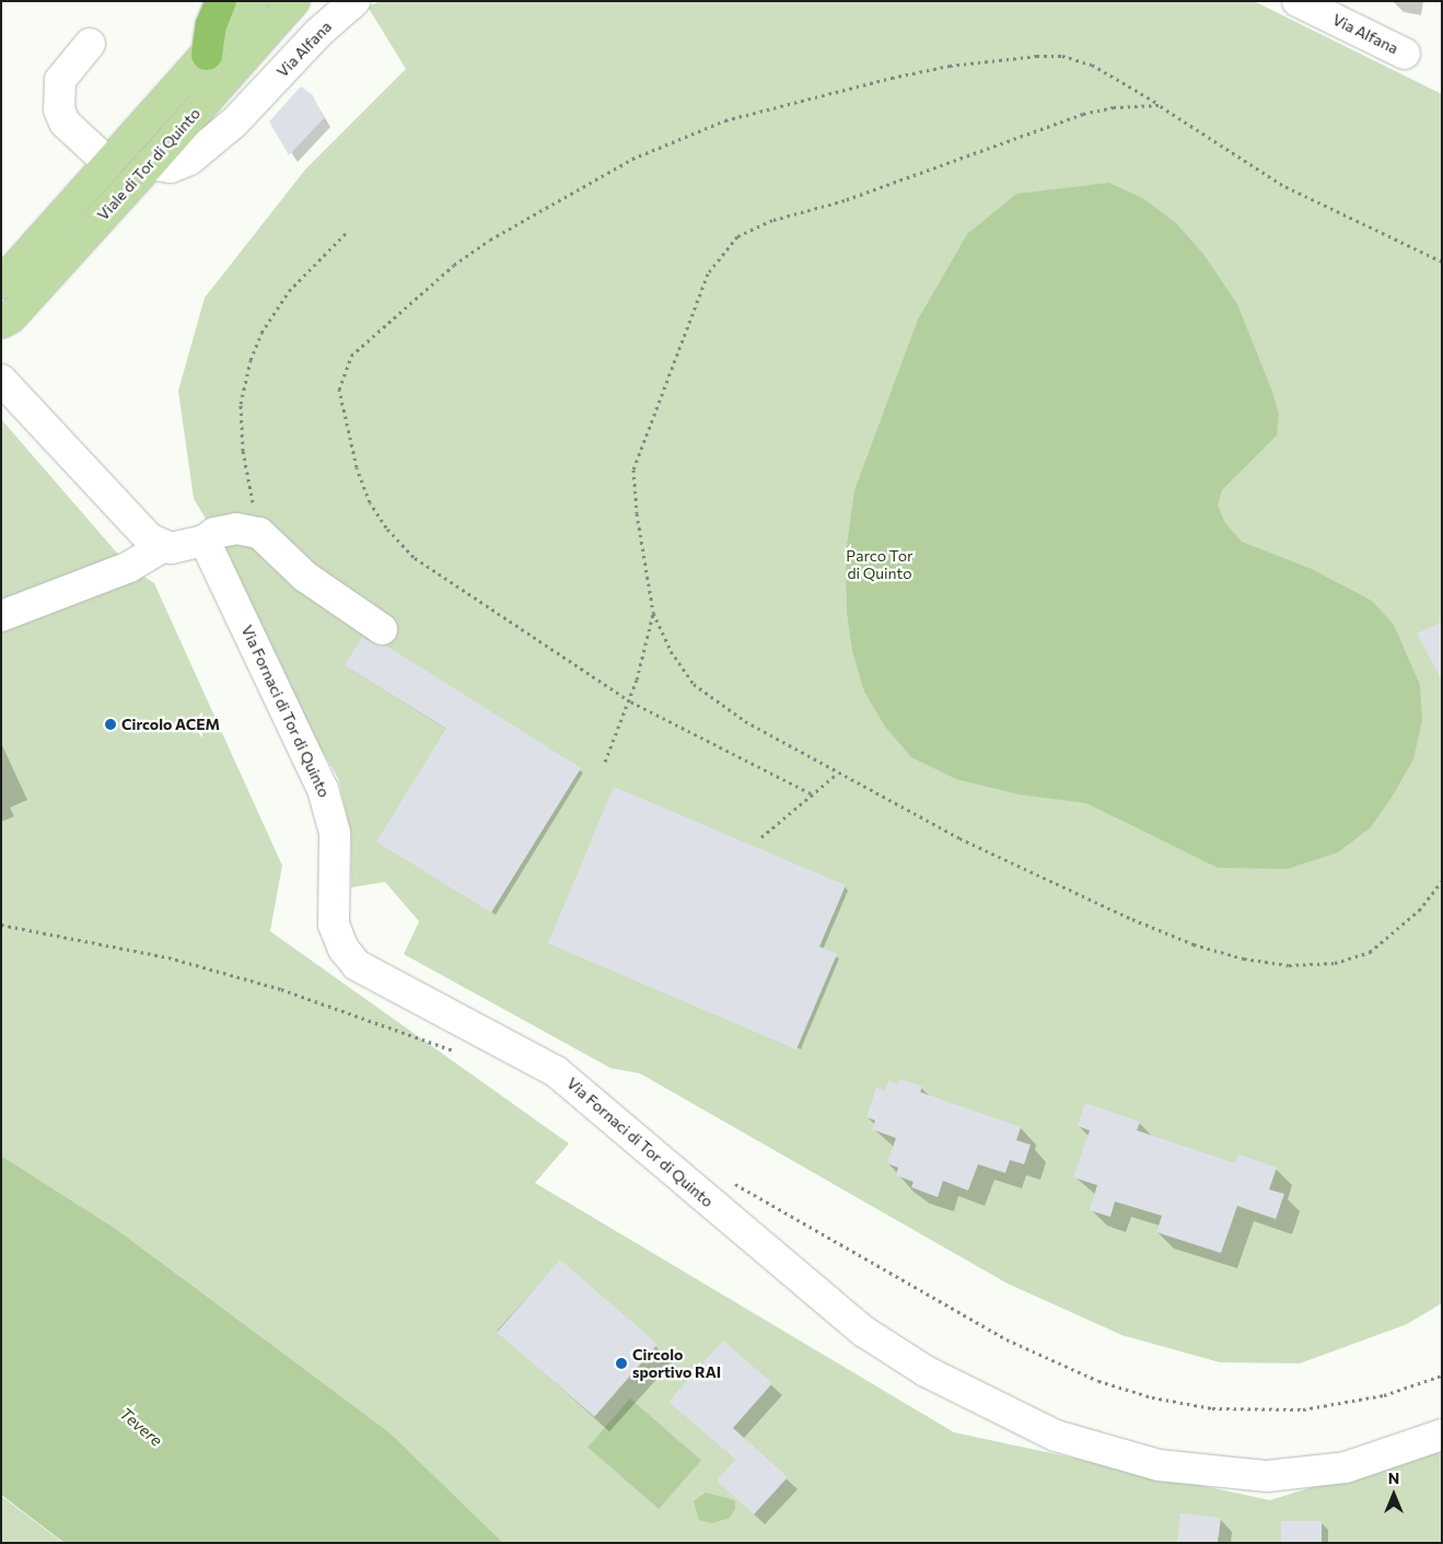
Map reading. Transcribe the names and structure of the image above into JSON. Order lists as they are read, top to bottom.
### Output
{
  "streets": {
    "main road": ["Viale di Tor di Quinto"],
    "street": ["Via Alfana", "Via Fornaci di Tor di Quinto"]
  },
  "crossings": [
    ["Via Alfana", "Viale di Tor di Quinto"]
  ],
  "water": ["Tevere"],
  "parks": ["Parco Tor di Quinto"],
  "places": ["Circolo ACEM", "Circolo sportivo RAI"],
  "north": "top"
}
